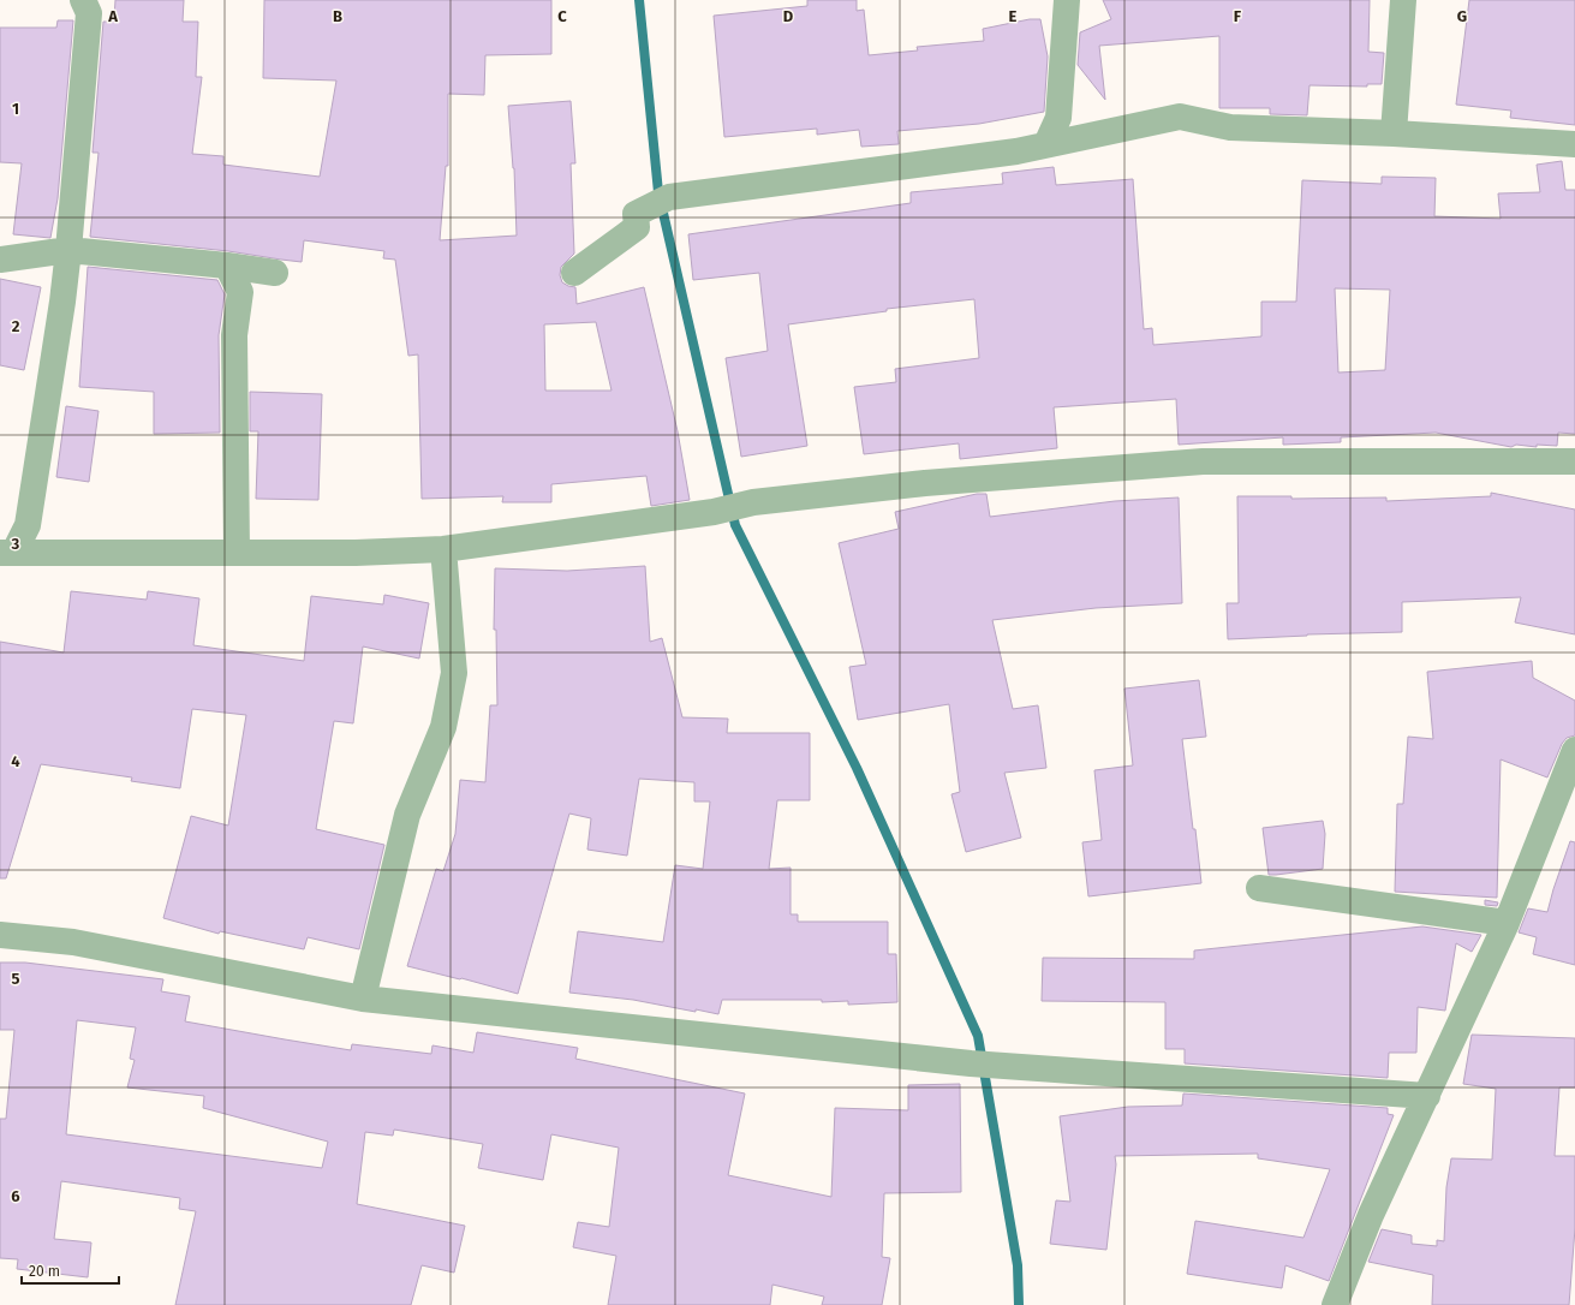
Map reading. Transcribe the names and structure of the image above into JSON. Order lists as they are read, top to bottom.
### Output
{
  "scale_bar": "20 m",
  "grid": {
    "columns": [
      "A",
      "B",
      "C",
      "D",
      "E",
      "F",
      "G"
    ],
    "rows": [
      "1",
      "2",
      "3",
      "4",
      "5",
      "6"
    ]
  }
}
